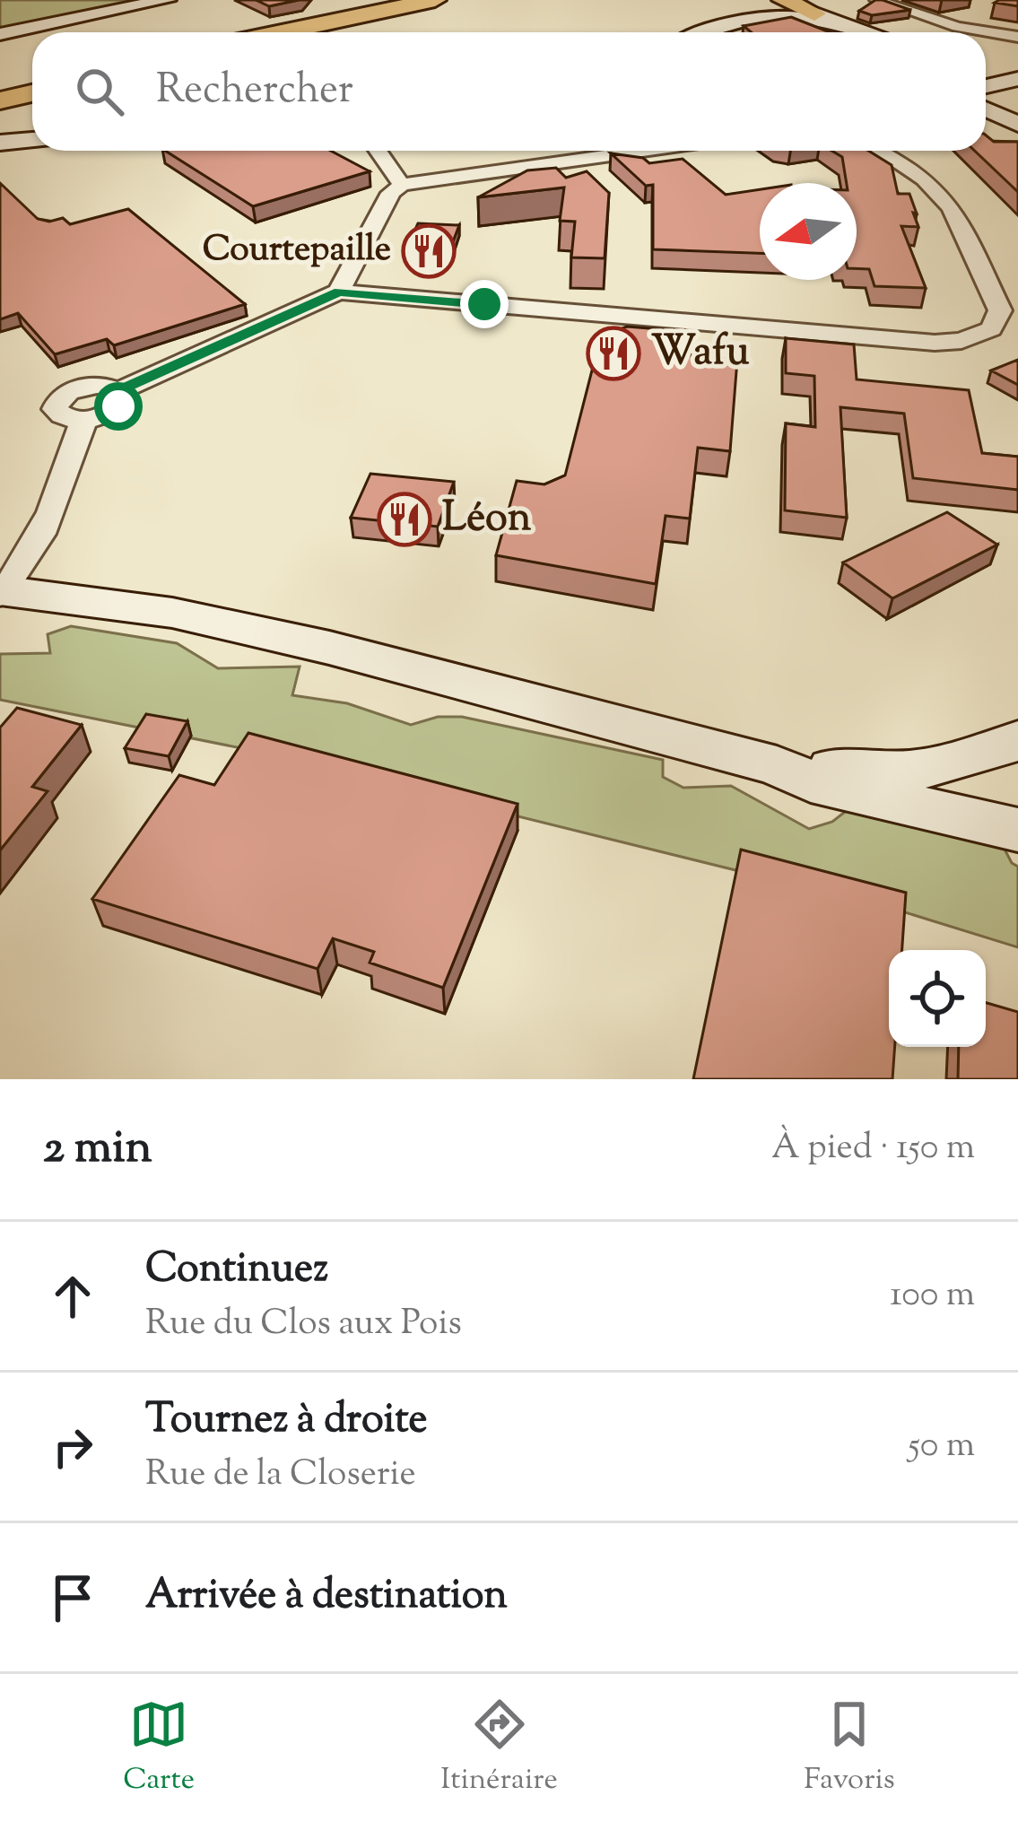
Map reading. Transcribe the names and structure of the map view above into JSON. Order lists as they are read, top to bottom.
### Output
{
  "places": {
    "restaurant": ["Courtepaille", "Wafu", "Léon"]
  },
  "north": "left",
  "page": {
    "search": "Rechercher",
    "heading": ["2 min", "À pied · 150 m"],
    "list": [
      ["Continuez", "Rue du Clos aux Pois", "100 m"],
      ["Tournez à droite", "Rue de la Closerie", "50 m"],
      "Arrivée à destination"
    ],
    "nav": ["Carte", "Itinéraire", "Favoris"]
  }
}
